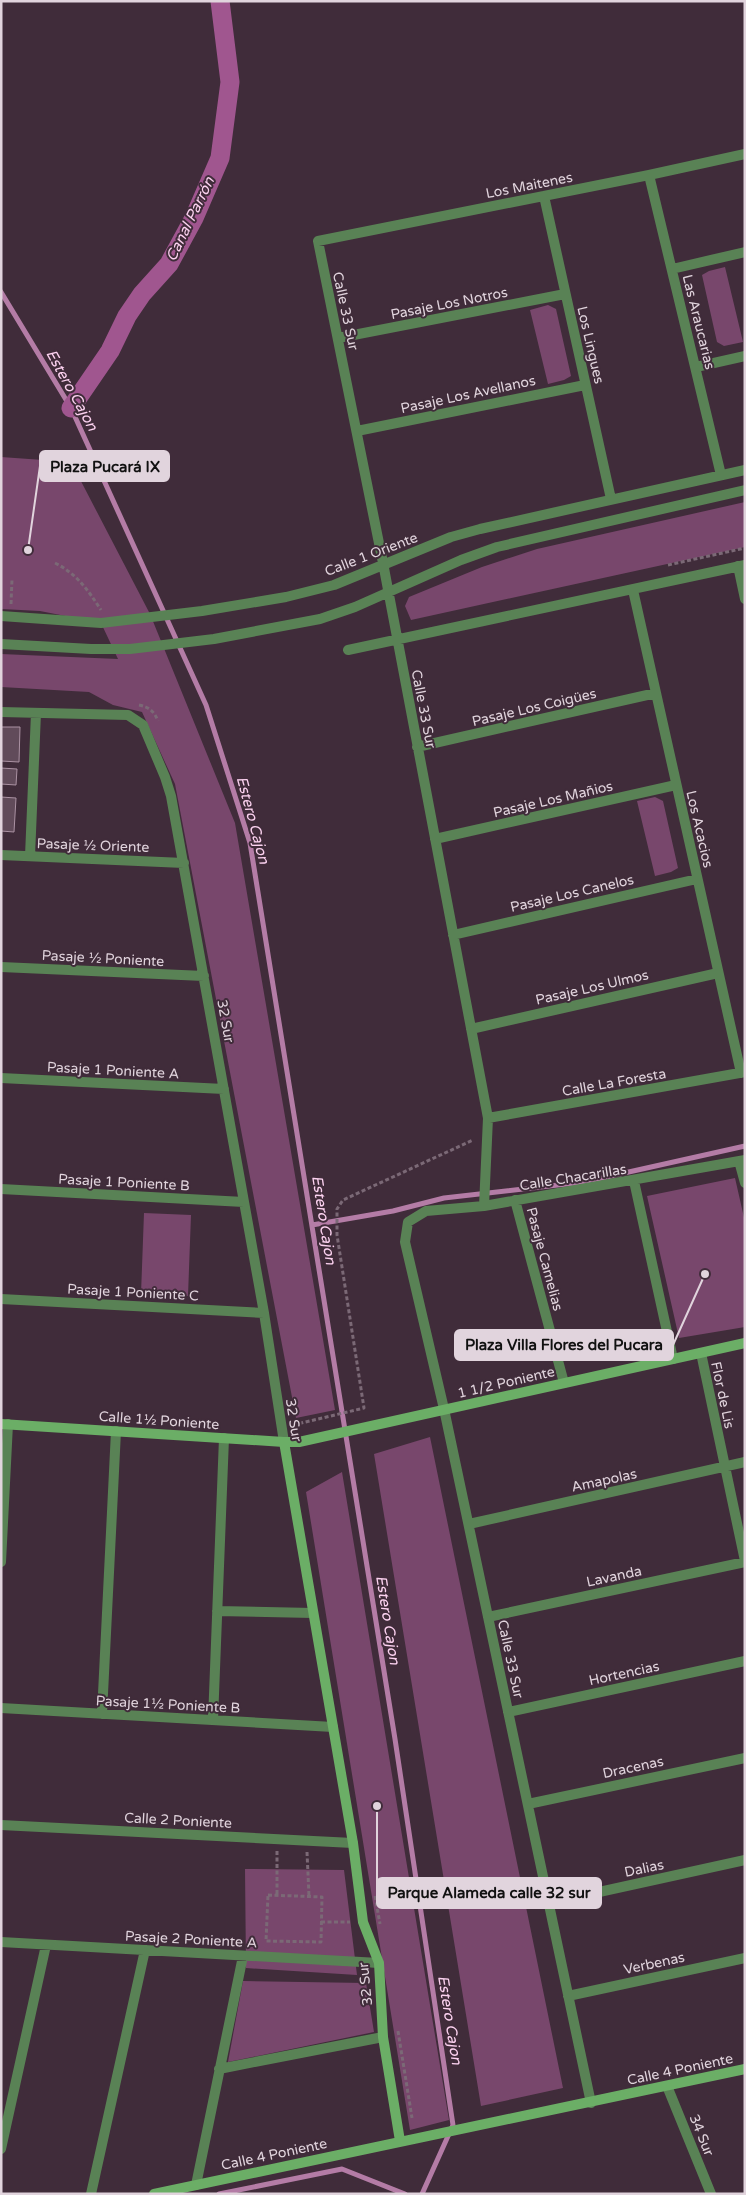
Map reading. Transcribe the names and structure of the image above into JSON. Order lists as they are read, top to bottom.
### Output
{
  "streets": {
    "street": [
      "Los Maitenes",
      "Pasaje Los Notros",
      "Calle 33 Sur",
      "Las Araucarias",
      "Los Lingues",
      "Pasaje Los Avellanos",
      "Calle 1 Oriente",
      "Pasaje Los Coigües",
      "Pasaje Los Mañios",
      "Los Acacios",
      "Pasaje ½ Oriente",
      "Pasaje Los Canelos",
      "Pasaje ½ Poniente",
      "Pasaje Los Ulmos",
      "32 Sur",
      "Pasaje 1 Poniente A",
      "Calle La Foresta",
      "Calle Chacarillas",
      "Pasaje 1 Poniente B",
      "Pasaje Camelias",
      "Pasaje 1 Poniente C",
      "1 1/2 Poniente",
      "Flor de Lis",
      "Calle 1½ Poniente",
      "Amapolas",
      "Lavanda",
      "Hortencias",
      "Pasaje 1½ Poniente B",
      "Dracenas",
      "Calle 2 Poniente",
      "Dalias",
      "Pasaje 2 Poniente A",
      "Verbenas",
      "Calle 4 Poniente",
      "34 Sur"
    ]
  },
  "crossings": [
    ["Los Maitenes", "Calle 33 Sur"],
    ["Los Maitenes", "Las Araucarias"],
    ["Los Maitenes", "Los Lingues"],
    ["Pasaje Los Notros", "Calle 33 Sur"],
    ["Pasaje Los Notros", "Los Lingues"],
    ["Calle 33 Sur", "Pasaje Los Avellanos"],
    ["Calle 33 Sur", "Calle 1 Oriente"],
    ["Calle 33 Sur", "Pasaje Los Coigües"],
    ["Calle 33 Sur", "Pasaje Los Mañios"],
    ["Calle 33 Sur", "Pasaje Los Canelos"],
    ["Calle 33 Sur", "Pasaje Los Ulmos"],
    ["Calle 33 Sur", "Calle La Foresta"],
    ["Calle 33 Sur", "Calle Chacarillas"],
    ["Calle 33 Sur", "1 1/2 Poniente"],
    ["Calle 33 Sur", "Amapolas"],
    ["Calle 33 Sur", "Lavanda"],
    ["Calle 33 Sur", "Hortencias"],
    ["Calle 33 Sur", "Dracenas"],
    ["Calle 33 Sur", "Dalias"],
    ["Calle 33 Sur", "Verbenas"],
    ["Calle 33 Sur", "Calle 4 Poniente"],
    ["Las Araucarias", "Calle 1 Oriente"],
    ["Los Lingues", "Pasaje Los Avellanos"],
    ["Los Lingues", "Calle 1 Oriente"],
    ["Pasaje Los Coigües", "Los Acacios"],
    ["Pasaje Los Mañios", "Los Acacios"],
    ["Los Acacios", "Pasaje Los Canelos"],
    ["Los Acacios", "Pasaje Los Ulmos"],
    ["Los Acacios", "Calle La Foresta"],
    ["Pasaje ½ Oriente", "32 Sur"],
    ["Pasaje ½ Poniente", "32 Sur"],
    ["32 Sur", "Pasaje 1 Poniente A"],
    ["32 Sur", "Pasaje 1 Poniente B"],
    ["32 Sur", "Pasaje 1 Poniente C"],
    ["32 Sur", "Calle 1½ Poniente"],
    ["32 Sur", "Pasaje 1½ Poniente B"],
    ["32 Sur", "Calle 2 Poniente"],
    ["32 Sur", "Pasaje 2 Poniente A"],
    ["32 Sur", "Calle 4 Poniente"],
    ["Calle Chacarillas", "Pasaje Camelias"],
    ["Pasaje Camelias", "1 1/2 Poniente"],
    ["1 1/2 Poniente", "Flor de Lis"],
    ["1 1/2 Poniente", "Calle 1½ Poniente"],
    ["Flor de Lis", "Amapolas"],
    ["Flor de Lis", "Lavanda"],
    ["Calle 4 Poniente", "34 Sur"]
  ],
  "water": ["Canal Parrón", "Estero Cajon"],
  "places": ["Plaza Pucará IX", "Plaza Villa Flores del Pucara", "Parque Alameda calle 32 sur"]
}
